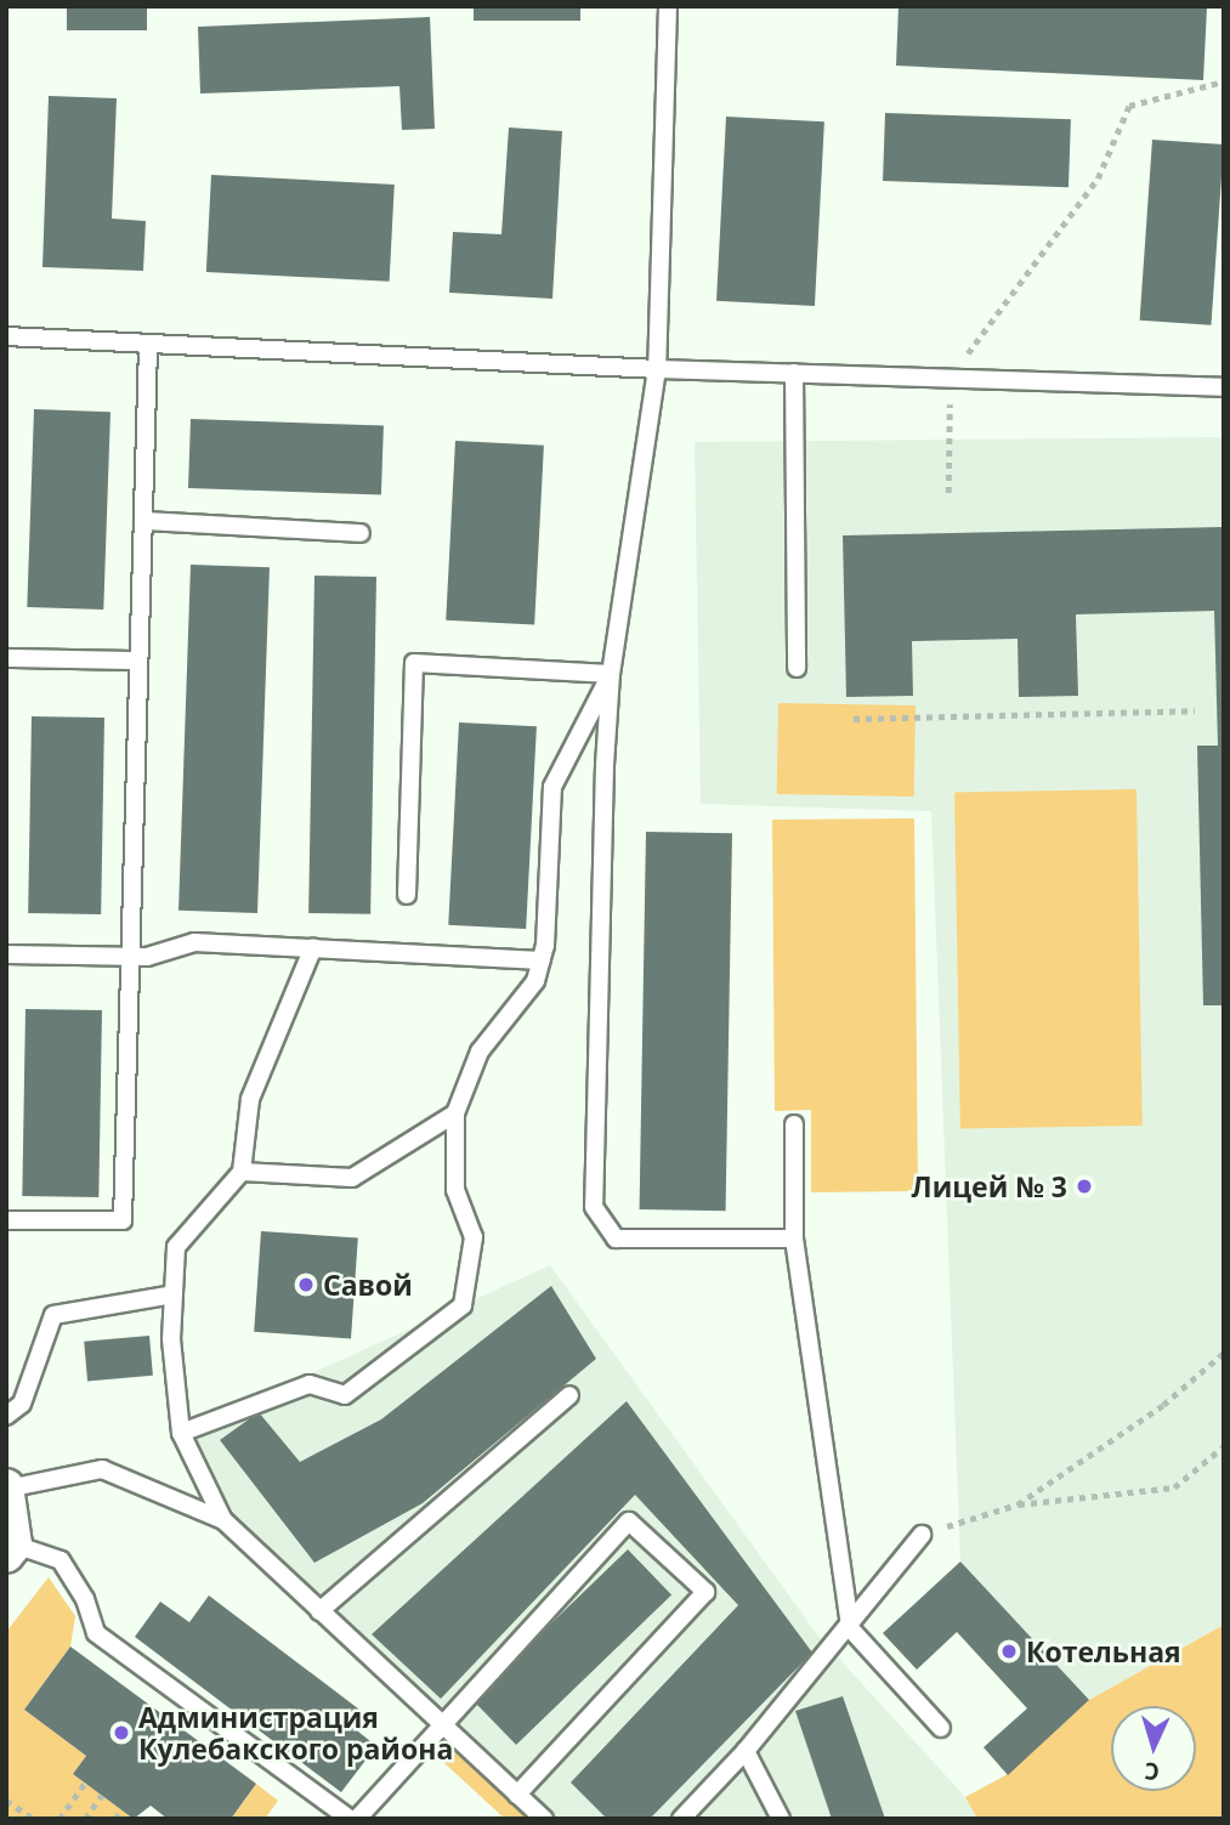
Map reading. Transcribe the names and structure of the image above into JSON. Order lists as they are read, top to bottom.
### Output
{
  "places": [
    "Лицей № 3",
    "Савой",
    "Котельная",
    "Администрация Кулебакского района"
  ],
  "north": "bottom"
}
